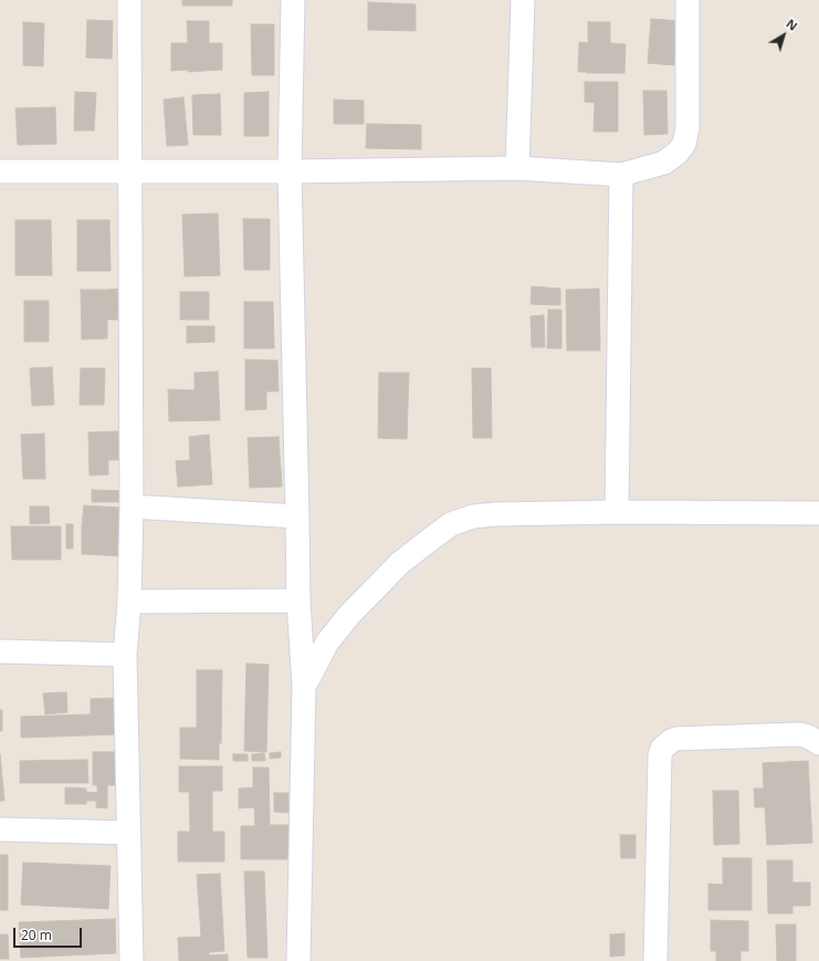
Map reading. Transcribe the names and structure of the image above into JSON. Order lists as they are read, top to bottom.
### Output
{
  "scale_bar": "20 m",
  "north": "top right"
}
